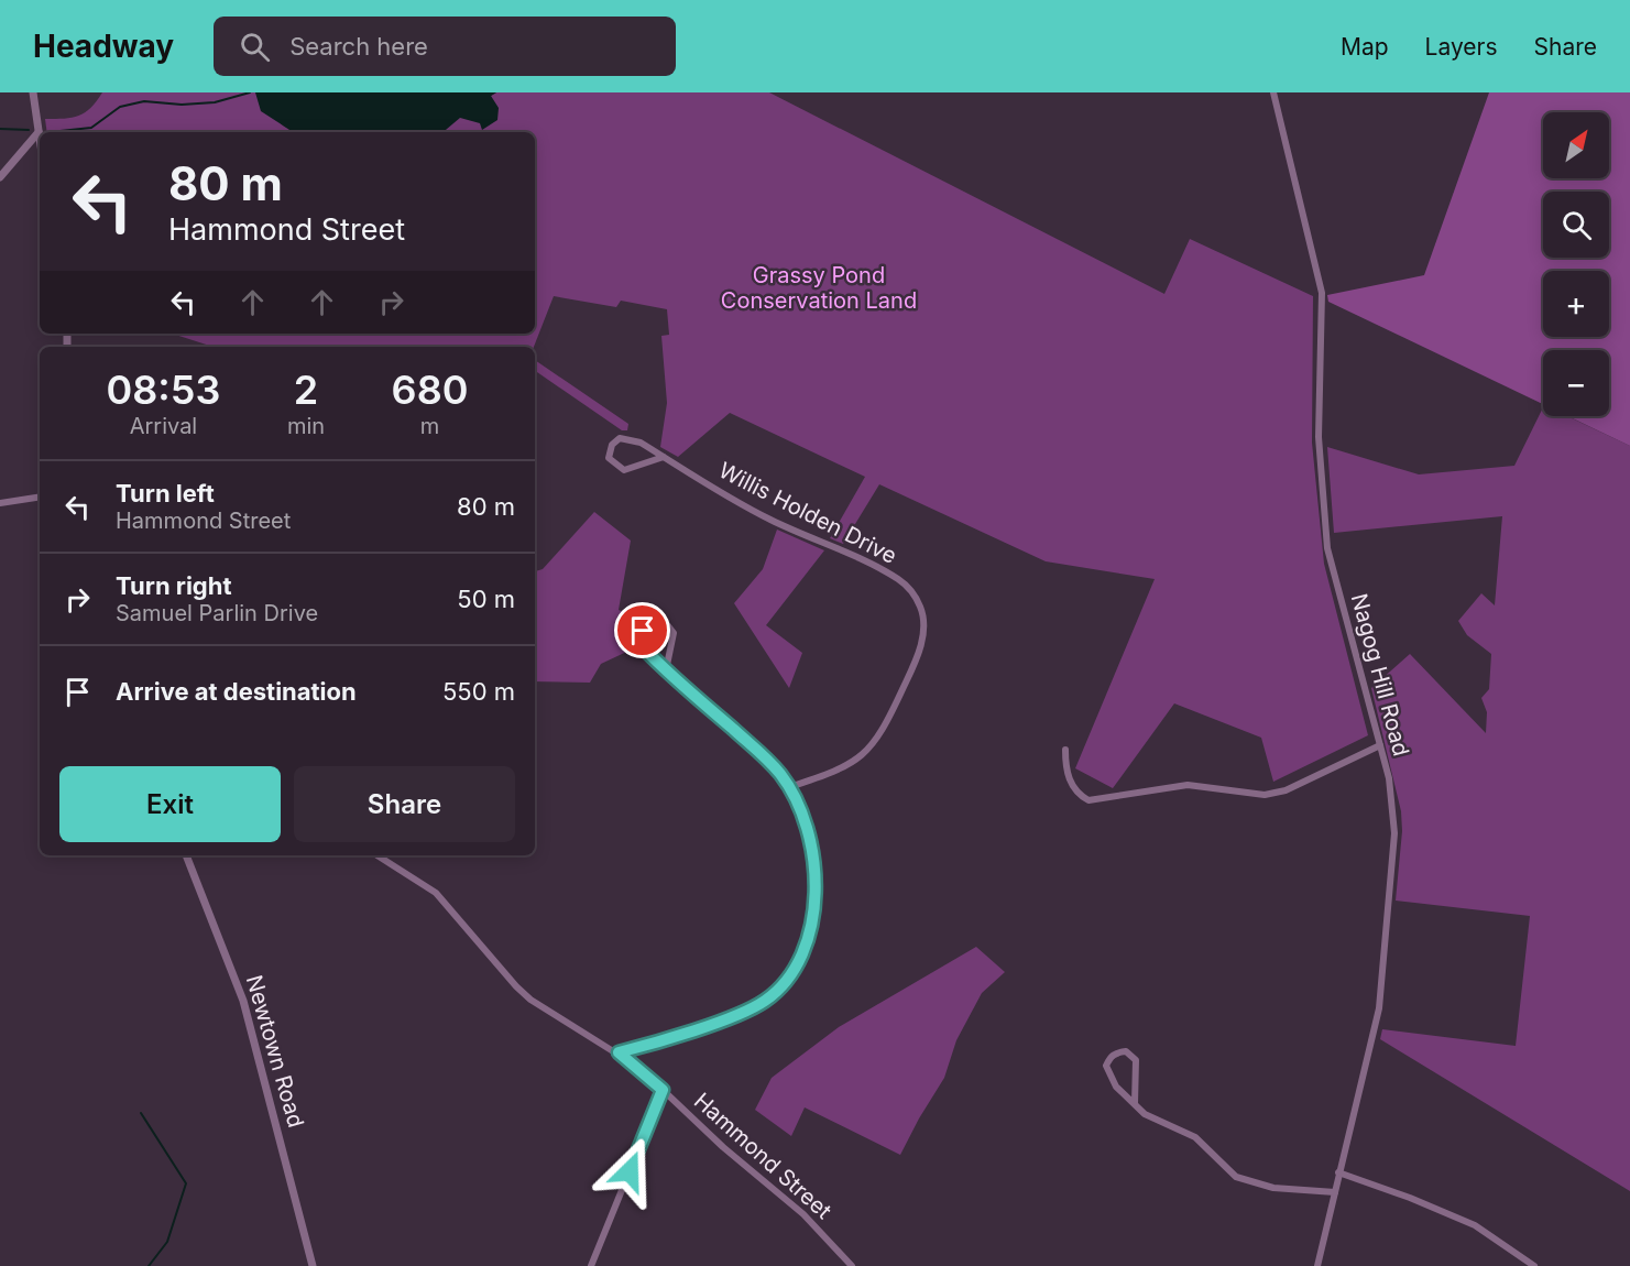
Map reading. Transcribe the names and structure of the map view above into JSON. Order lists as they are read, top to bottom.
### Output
{
  "streets": {
    "street": [
      "Willis Holden Drive",
      "Nagog Hill Road",
      "Newtown Road",
      "Hammond Street"
    ]
  },
  "parks": ["Grassy Pond Conservation Land"],
  "north": "top right",
  "page": {
    "header": "Headway",
    "search": "Search here",
    "nav": ["Map", "Layers", "Share"],
    "map_buttons": ["+", "−"],
    "turn": ["80 m", "Hammond Street"],
    "eta": [
      "08:53",
      "Arrival",
      "2",
      "min",
      "680",
      "m"
    ],
    "list": [
      {
        "name": "Turn left",
        "note": "Hammond Street",
        "value": "80 m"
      },
      {
        "name": "Turn right",
        "note": "Samuel Parlin Drive",
        "value": "50 m"
      },
      {
        "name": "Arrive at destination",
        "value": "550 m"
      }
    ],
    "buttons": ["Exit", "Share"]
  }
}
